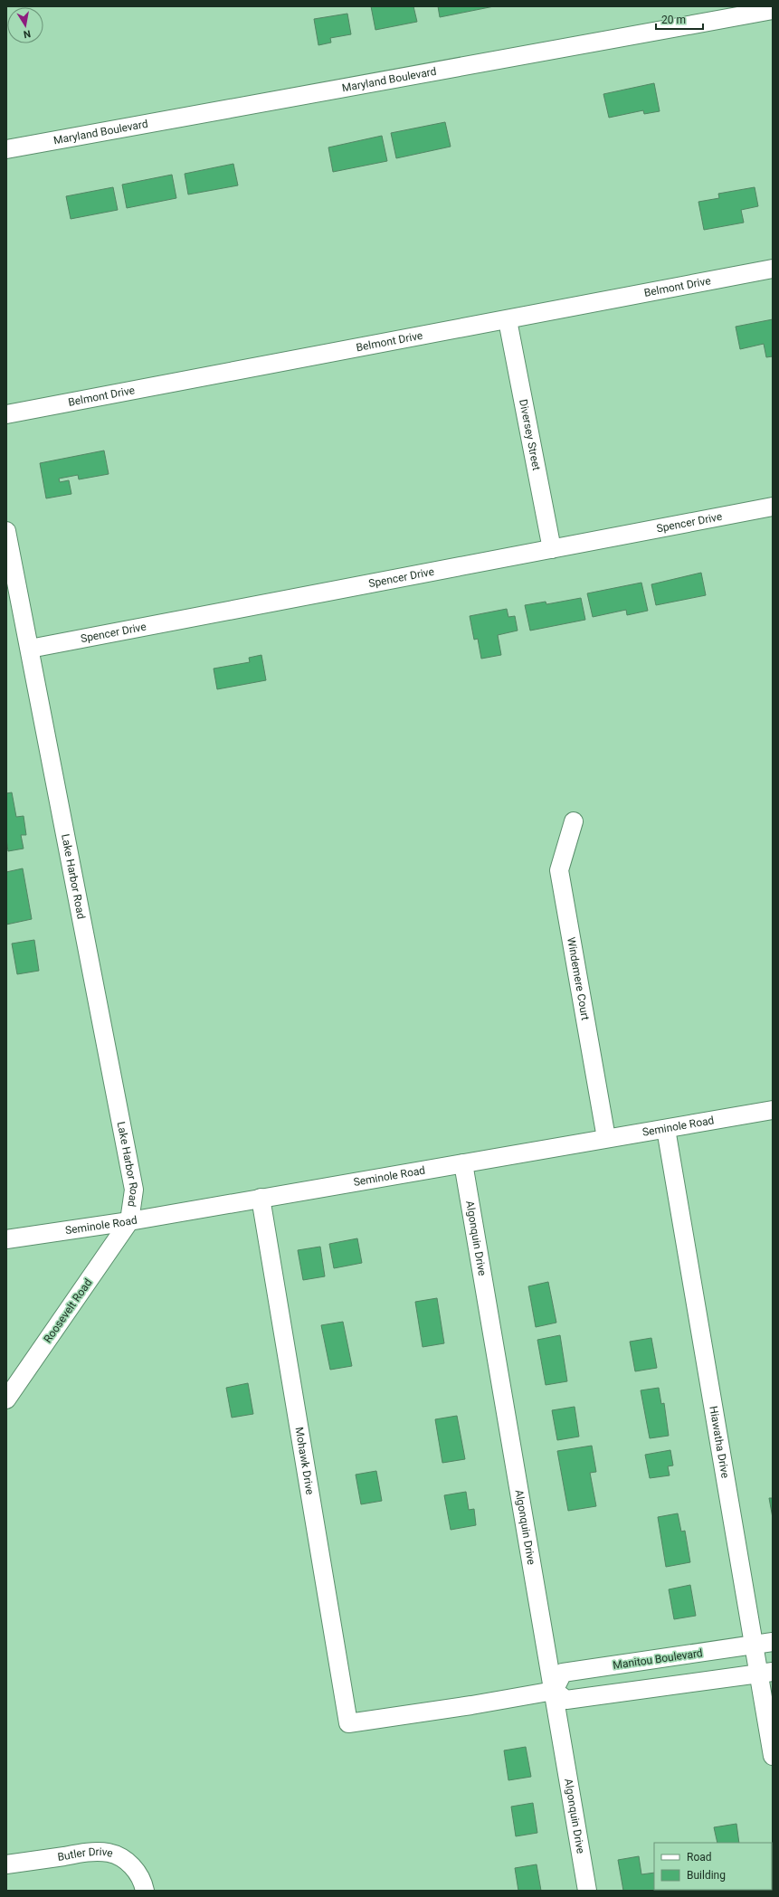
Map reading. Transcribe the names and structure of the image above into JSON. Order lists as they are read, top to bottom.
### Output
{
  "streets": {
    "street": [
      "Maryland Boulevard",
      "Belmont Drive",
      "Diversey Street",
      "Spencer Drive",
      "Lake Harbor Road",
      "Windemere Court",
      "Seminole Road",
      "Algonquin Drive",
      "Roosevelt Road",
      "Hiawatha Drive",
      "Mohawk Drive",
      "Manitou Boulevard",
      "Butler Drive"
    ]
  },
  "crossings": [
    ["Belmont Drive", "Diversey Street"],
    ["Diversey Street", "Spencer Drive"],
    ["Spencer Drive", "Lake Harbor Road"],
    ["Lake Harbor Road", "Seminole Road"],
    ["Lake Harbor Road", "Roosevelt Road"],
    ["Windemere Court", "Seminole Road"],
    ["Seminole Road", "Algonquin Drive"],
    ["Seminole Road", "Roosevelt Road"],
    ["Seminole Road", "Hiawatha Drive"],
    ["Seminole Road", "Mohawk Drive"],
    ["Algonquin Drive", "Mohawk Drive"],
    ["Algonquin Drive", "Manitou Boulevard"],
    ["Hiawatha Drive", "Manitou Boulevard"],
    ["Mohawk Drive", "Manitou Boulevard"]
  ],
  "legend": ["Road", "Building"],
  "scale_bar": "20 m",
  "north": "bottom"
}
